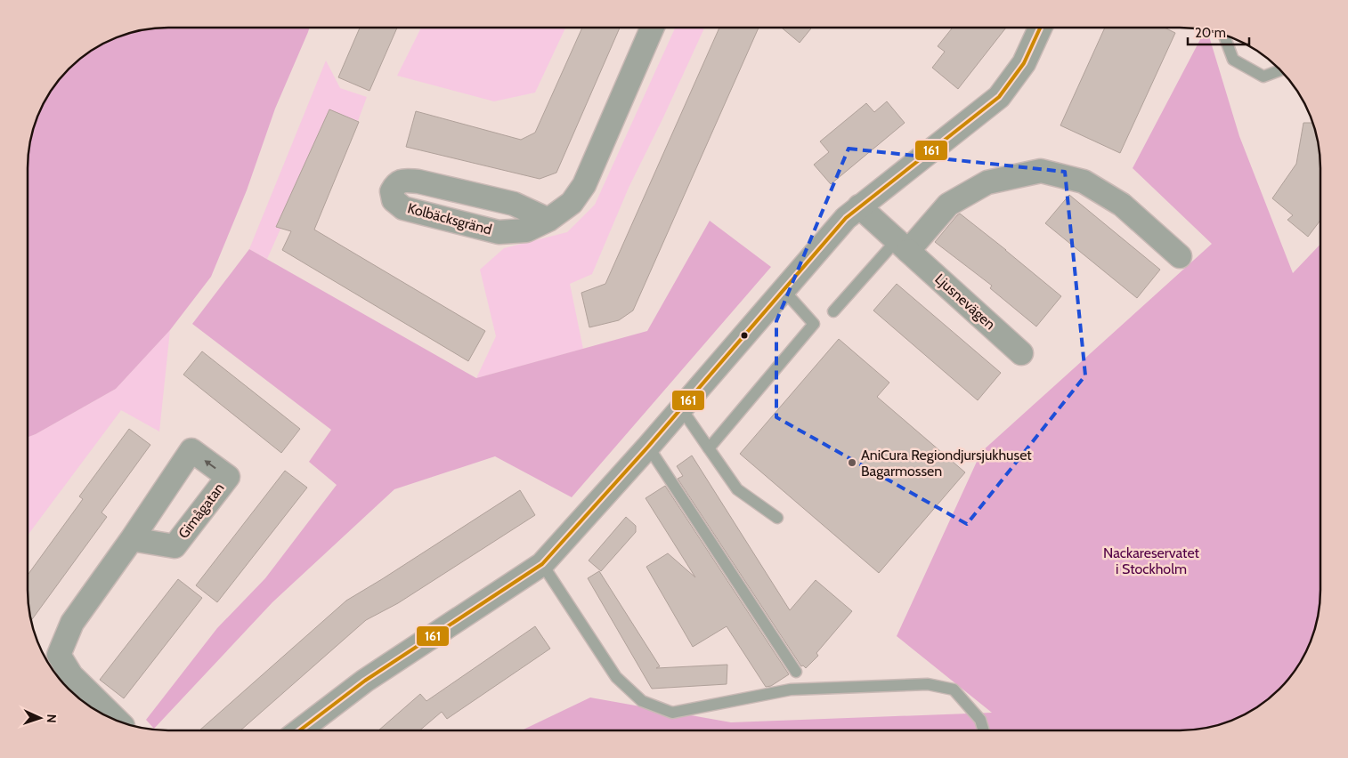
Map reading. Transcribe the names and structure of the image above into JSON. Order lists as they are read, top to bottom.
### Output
{
  "streets": {
    "street": ["Kolbäcksgränd", "Ljusnevägen"]
  },
  "parks": ["Nackareservatet i Stockholm"],
  "places": ["AniCura Regiondjursjukhuset Bagarmossen"],
  "lines": ["transit line 161"],
  "scale_bar": "20 m",
  "north": "right"
}
